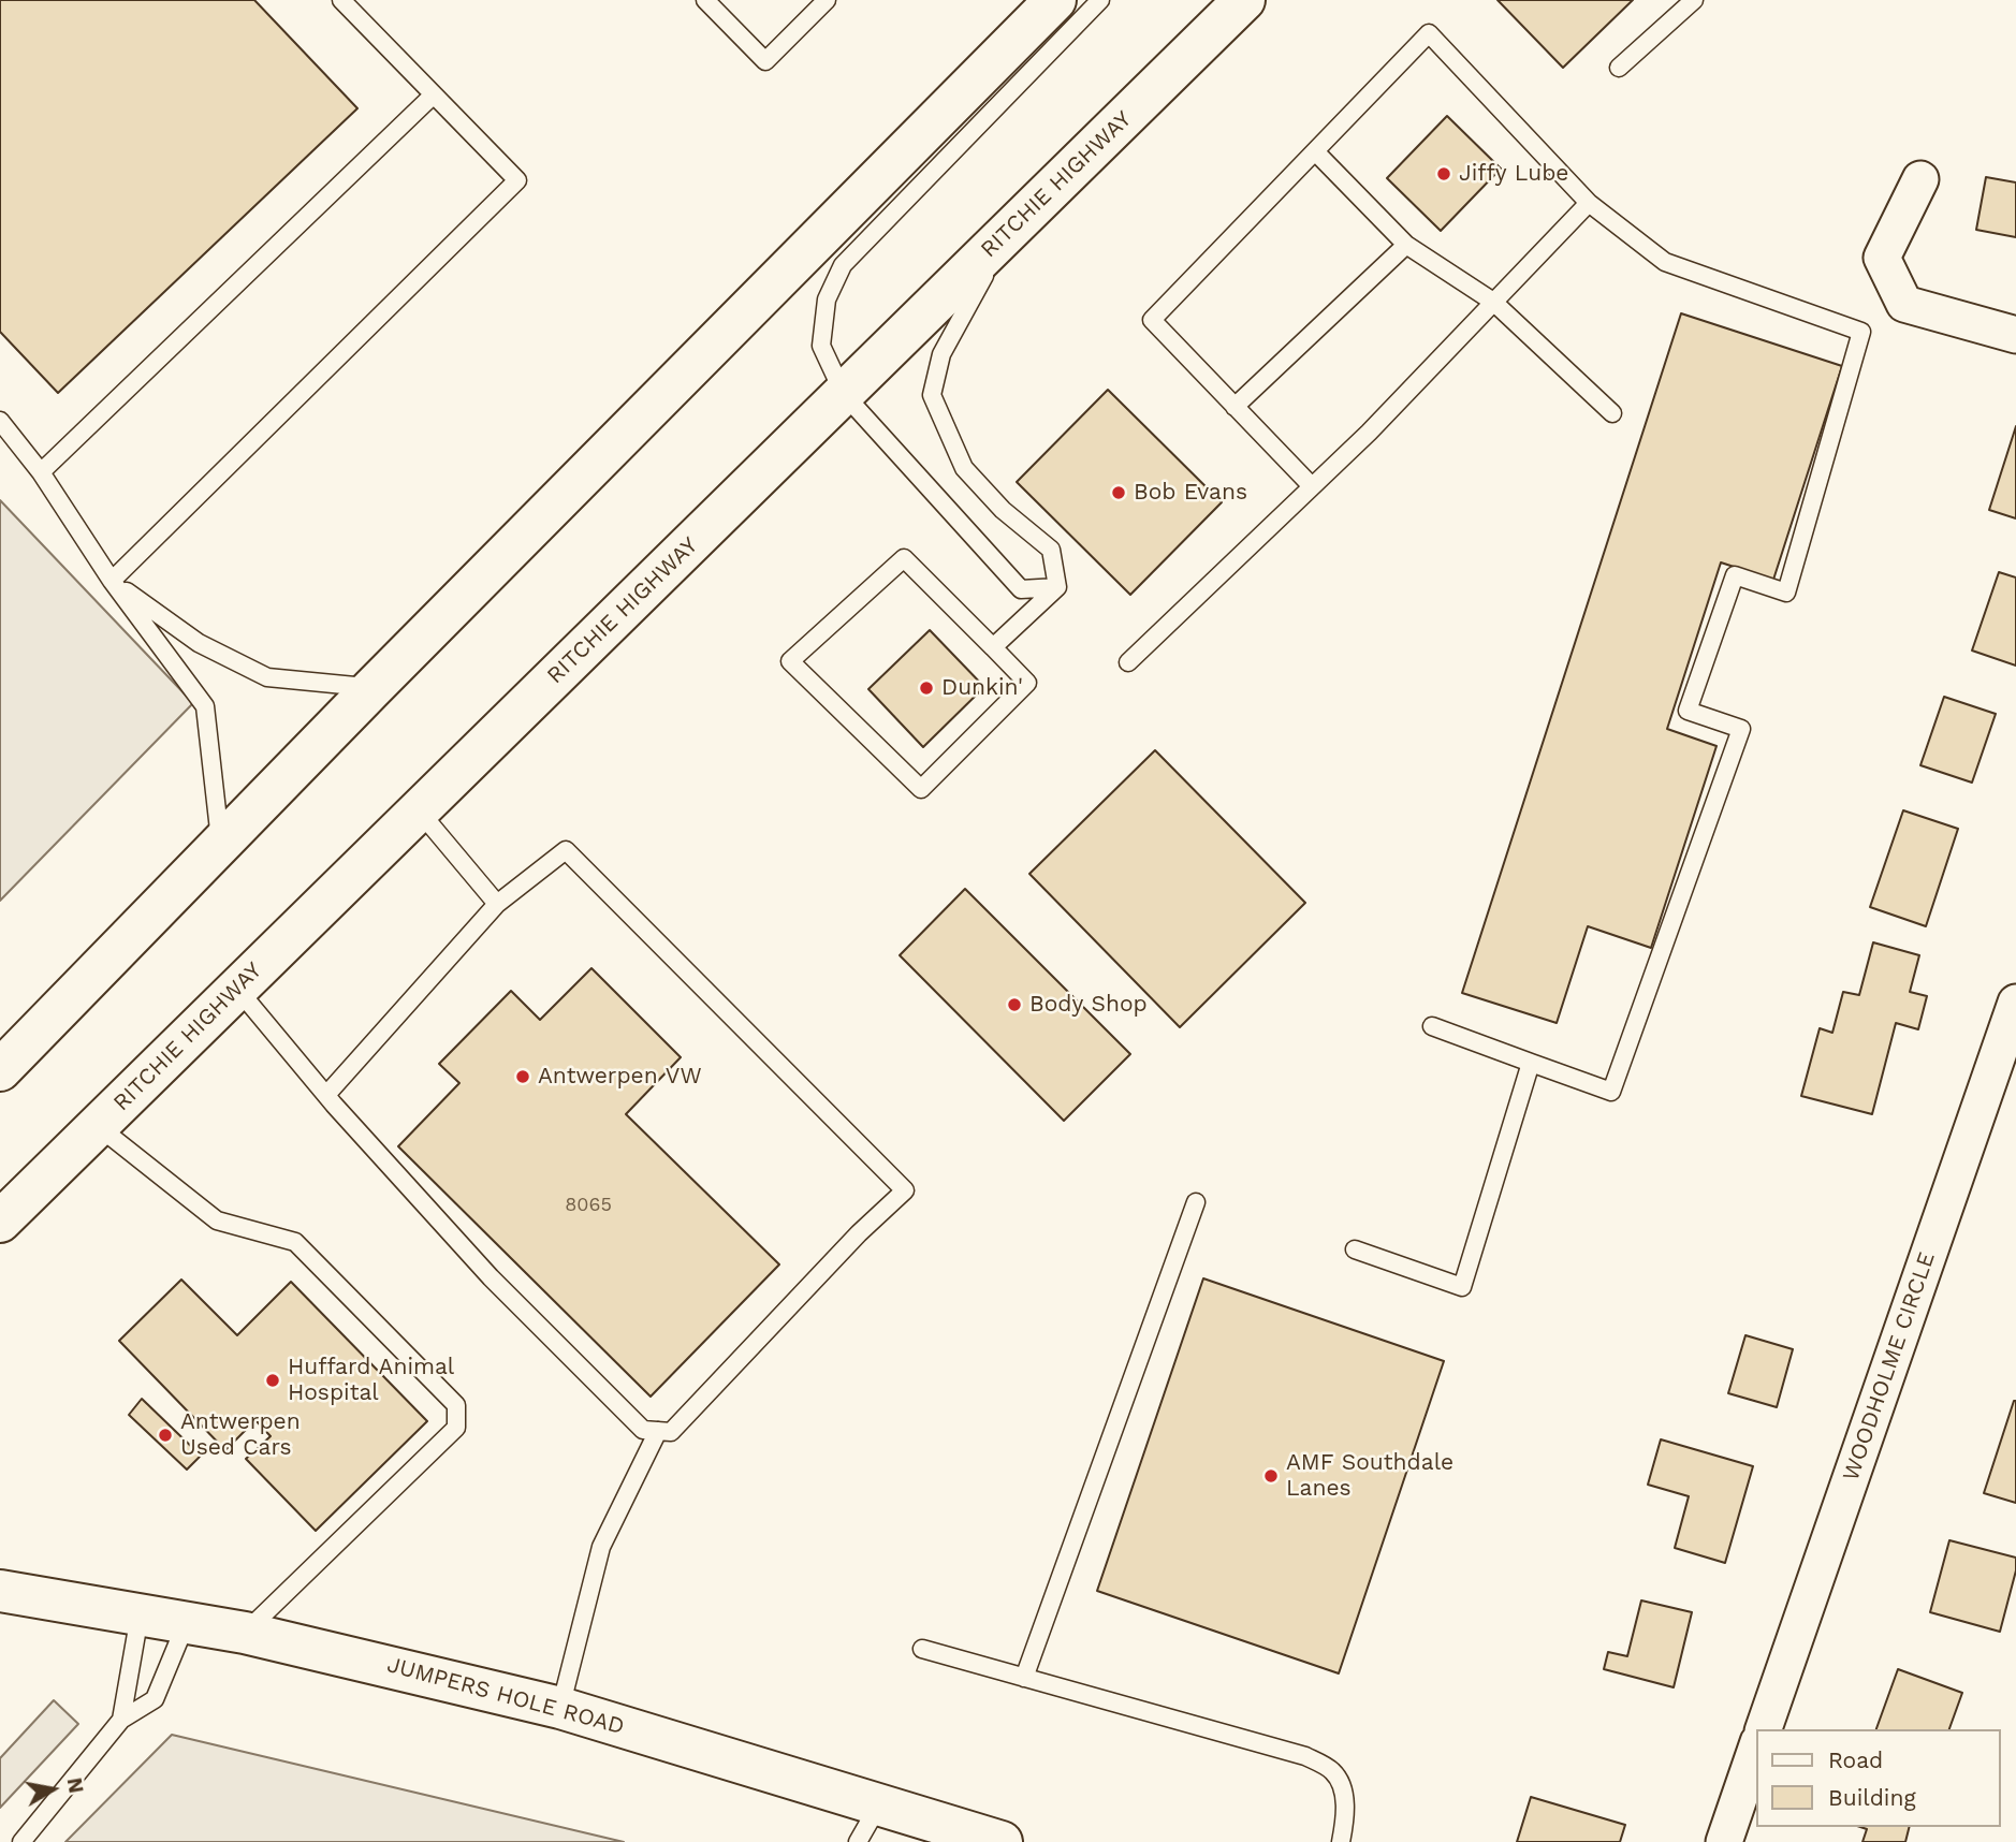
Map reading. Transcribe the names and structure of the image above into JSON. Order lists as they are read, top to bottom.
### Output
{
  "streets": {
    "main road": ["RITCHIE HIGHWAY", "JUMPERS HOLE ROAD"],
    "street": ["WOODHOLME CIRCLE"]
  },
  "places": [
    "Jiffy Lube",
    "Bob Evans",
    "Dunkin'",
    "Body Shop",
    "Antwerpen VW",
    "Huffard Animal Hospital",
    "Antwerpen Used Cars",
    "AMF Southdale Lanes"
  ],
  "house_numbers": ["8065"],
  "legend": ["Road", "Building"],
  "north": "right"
}
